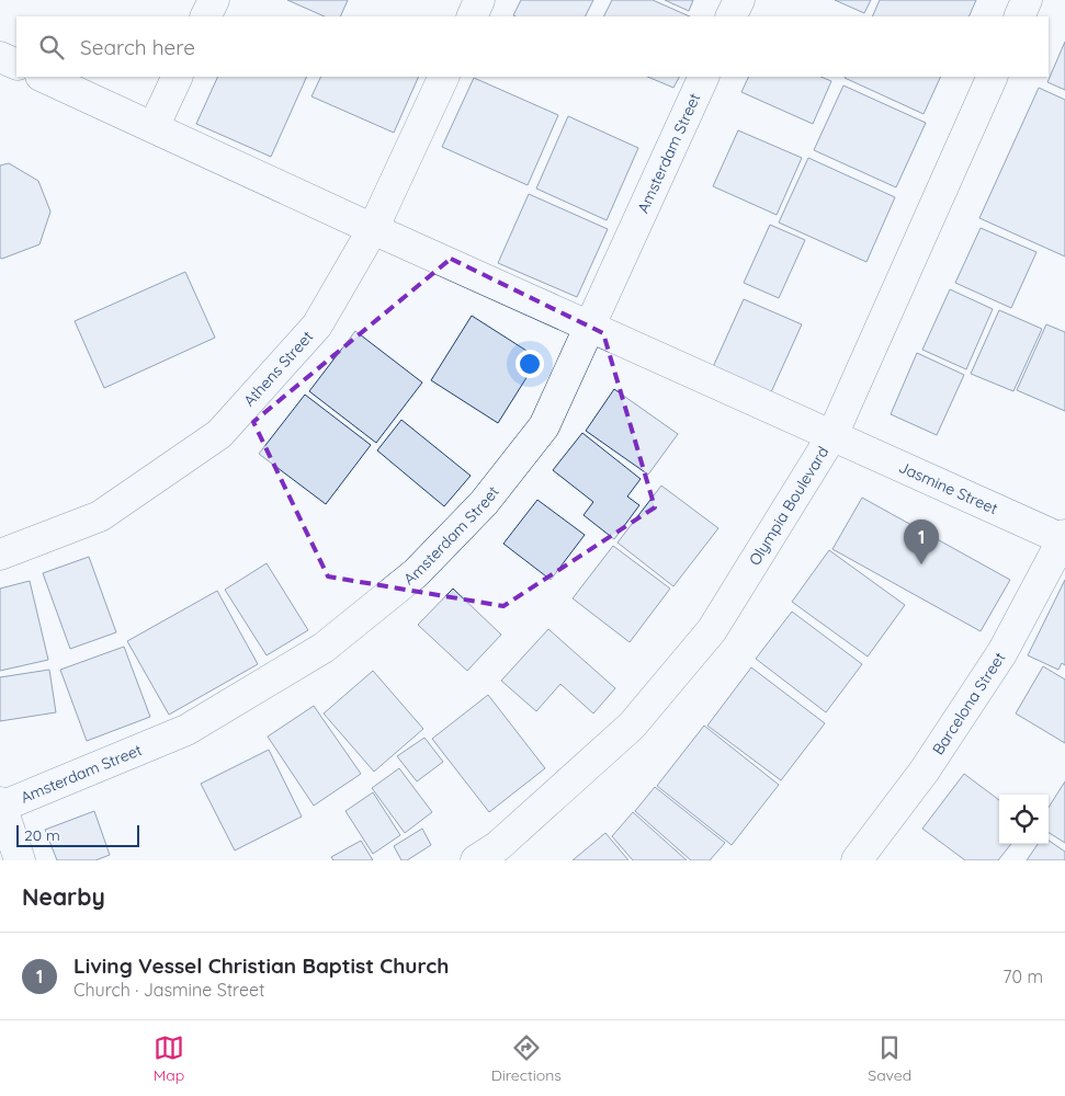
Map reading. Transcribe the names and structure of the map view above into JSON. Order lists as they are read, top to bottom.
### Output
{
  "streets": {
    "street": [
      "Amsterdam Street",
      "Athens Street",
      "Jasmine Street",
      "Olympia Boulevard",
      "Barcelona Street"
    ]
  },
  "crossings": [
    ["Amsterdam Street", "Jasmine Street"],
    ["Athens Street", "Jasmine Street"],
    ["Jasmine Street", "Olympia Boulevard"],
    ["Jasmine Street", "Barcelona Street"]
  ],
  "scale_bar": "20 m",
  "page": {
    "search": "Search here",
    "pins": "1",
    "scale": "20 m",
    "heading": "Nearby",
    "list": [
      {
        "mark": "1",
        "name": "Living Vessel Christian Baptist Church",
        "note": "Church · Jasmine Street",
        "value": "70 m"
      }
    ],
    "nav": ["Map", "Directions", "Saved"]
  }
}
